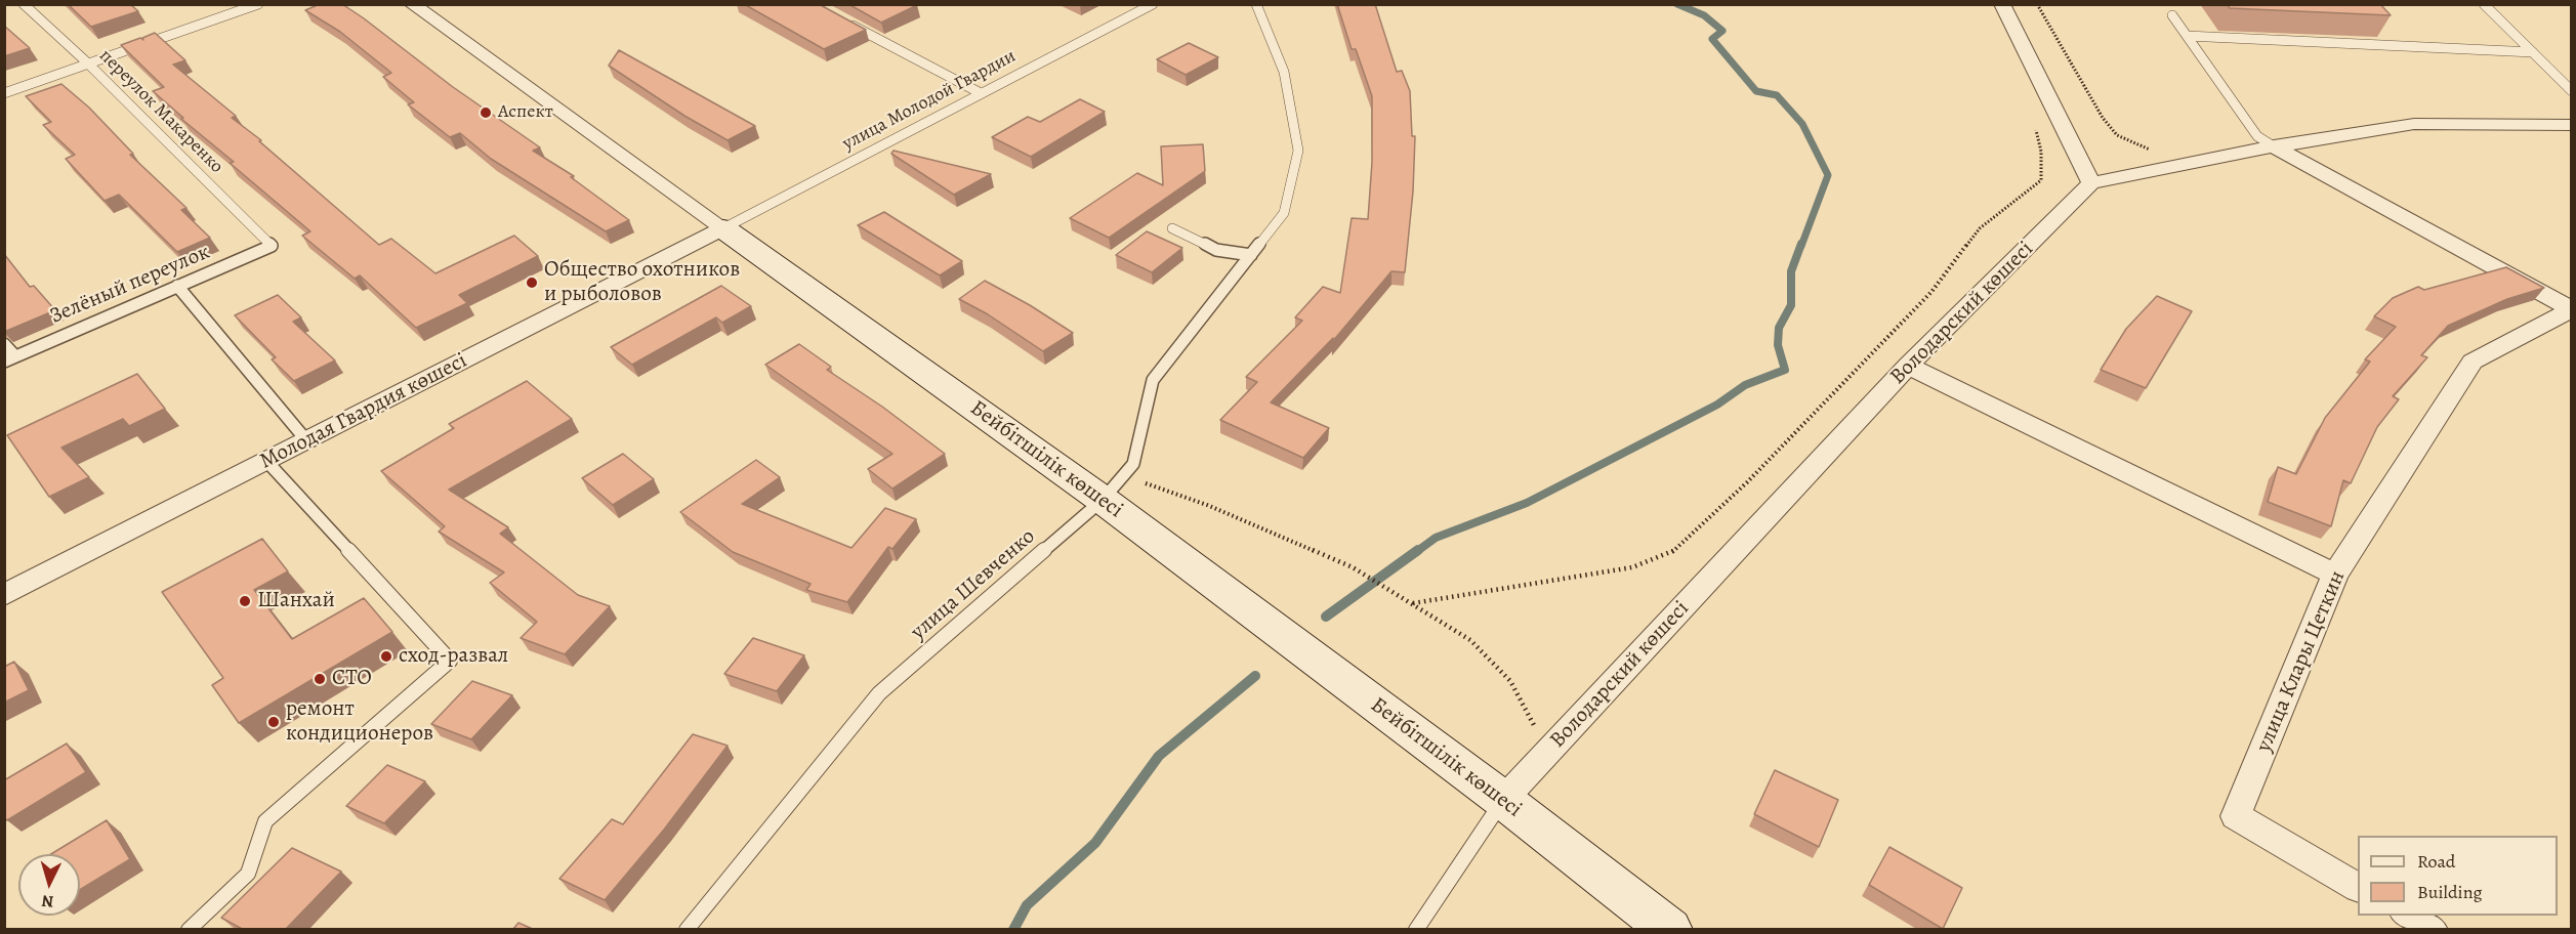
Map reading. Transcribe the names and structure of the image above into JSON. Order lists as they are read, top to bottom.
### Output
{
  "streets": {
    "street": [
      "Володарский көшесі",
      "Молодая Гвардия көшесі",
      "Бейбітшілік көшесі",
      "улица Клары Цеткин"
    ],
    "lane": [
      "улица Молодой Гвардии",
      "переулок Макаренко",
      "Зелёный переулок",
      "улица Шевченко"
    ]
  },
  "crossings": [
    ["улица Молодой Гвардии", "Молодая Гвардия көшесі"],
    ["улица Молодой Гвардии", "Бейбітшілік көшесі"],
    ["переулок Макаренко", "Зелёный переулок"],
    ["Володарский көшесі", "Бейбітшілік көшесі"],
    ["Молодая Гвардия көшесі", "Бейбітшілік көшесі"],
    ["Бейбітшілік көшесі", "улица Шевченко"]
  ],
  "places": [
    "Аспект",
    "Общество охотников и рыболовов",
    "Шанхай",
    "сход-развал",
    "СТО",
    "ремонт кондиционеров"
  ],
  "legend": ["Road", "Building"],
  "north": "bottom"
}
